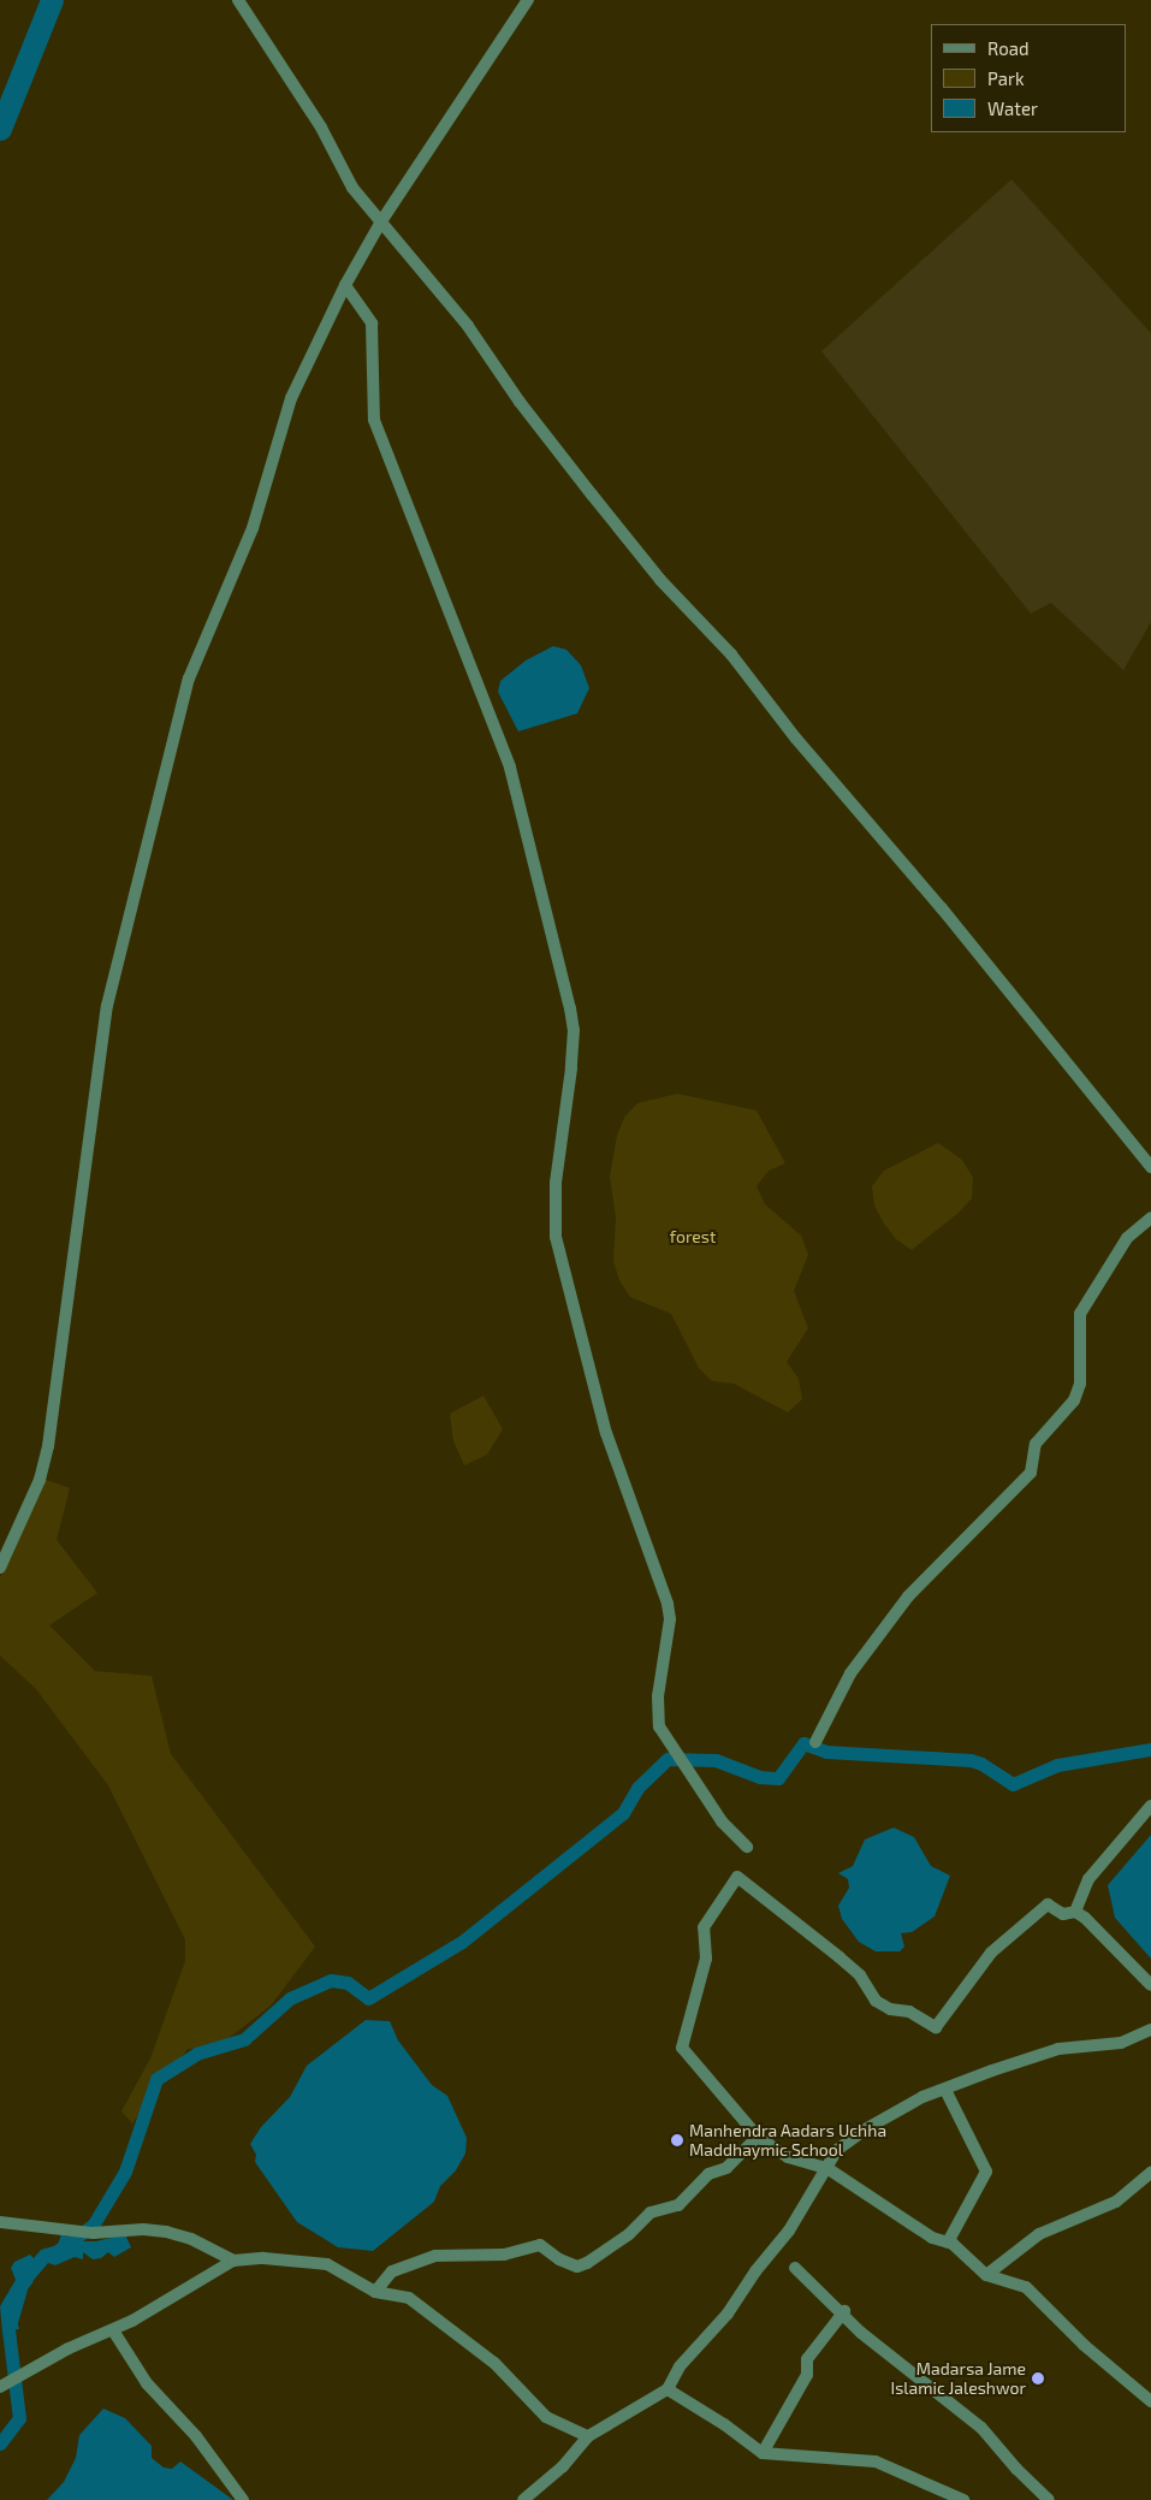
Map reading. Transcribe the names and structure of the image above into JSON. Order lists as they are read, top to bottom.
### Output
{
  "parks": ["forest"],
  "places": ["Manhendra Aadars Uchha Maddhaymic School", "Madarsa Jame Islamic Jaleshwor"],
  "legend": ["Road", "Park", "Water"]
}
